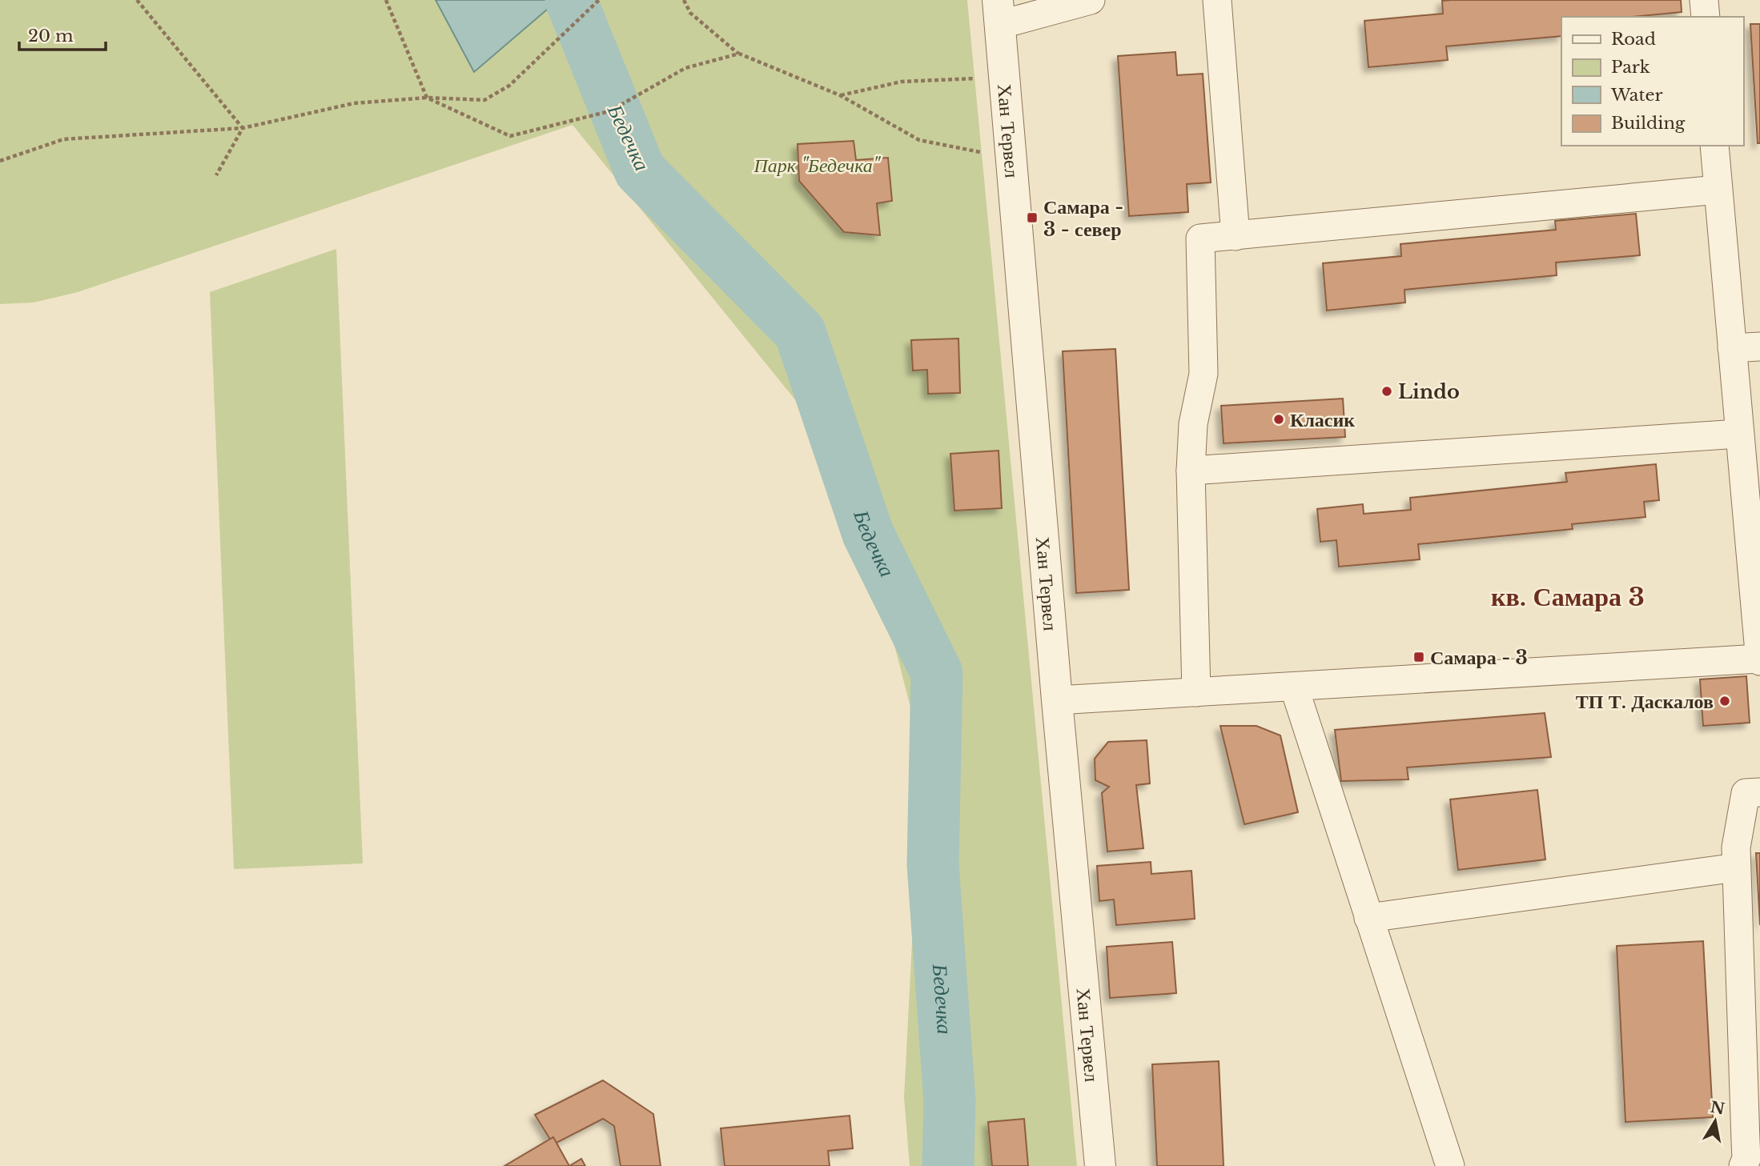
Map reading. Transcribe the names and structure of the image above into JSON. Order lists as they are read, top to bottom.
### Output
{
  "streets": {
    "street": ["Хан Тервел"]
  },
  "districts": ["кв. Самара 3"],
  "water": ["Бедечка"],
  "parks": ["Парк \"Бедечка\""],
  "places": {
    "transit": ["Самара - 3 - север", "Самара - 3"],
    "other": ["Lindo", "Класик", "ТП Т. Даскалов"]
  },
  "legend": [
    "Road",
    "Park",
    "Water",
    "Building"
  ],
  "scale_bar": "20 m",
  "north": "top"
}
